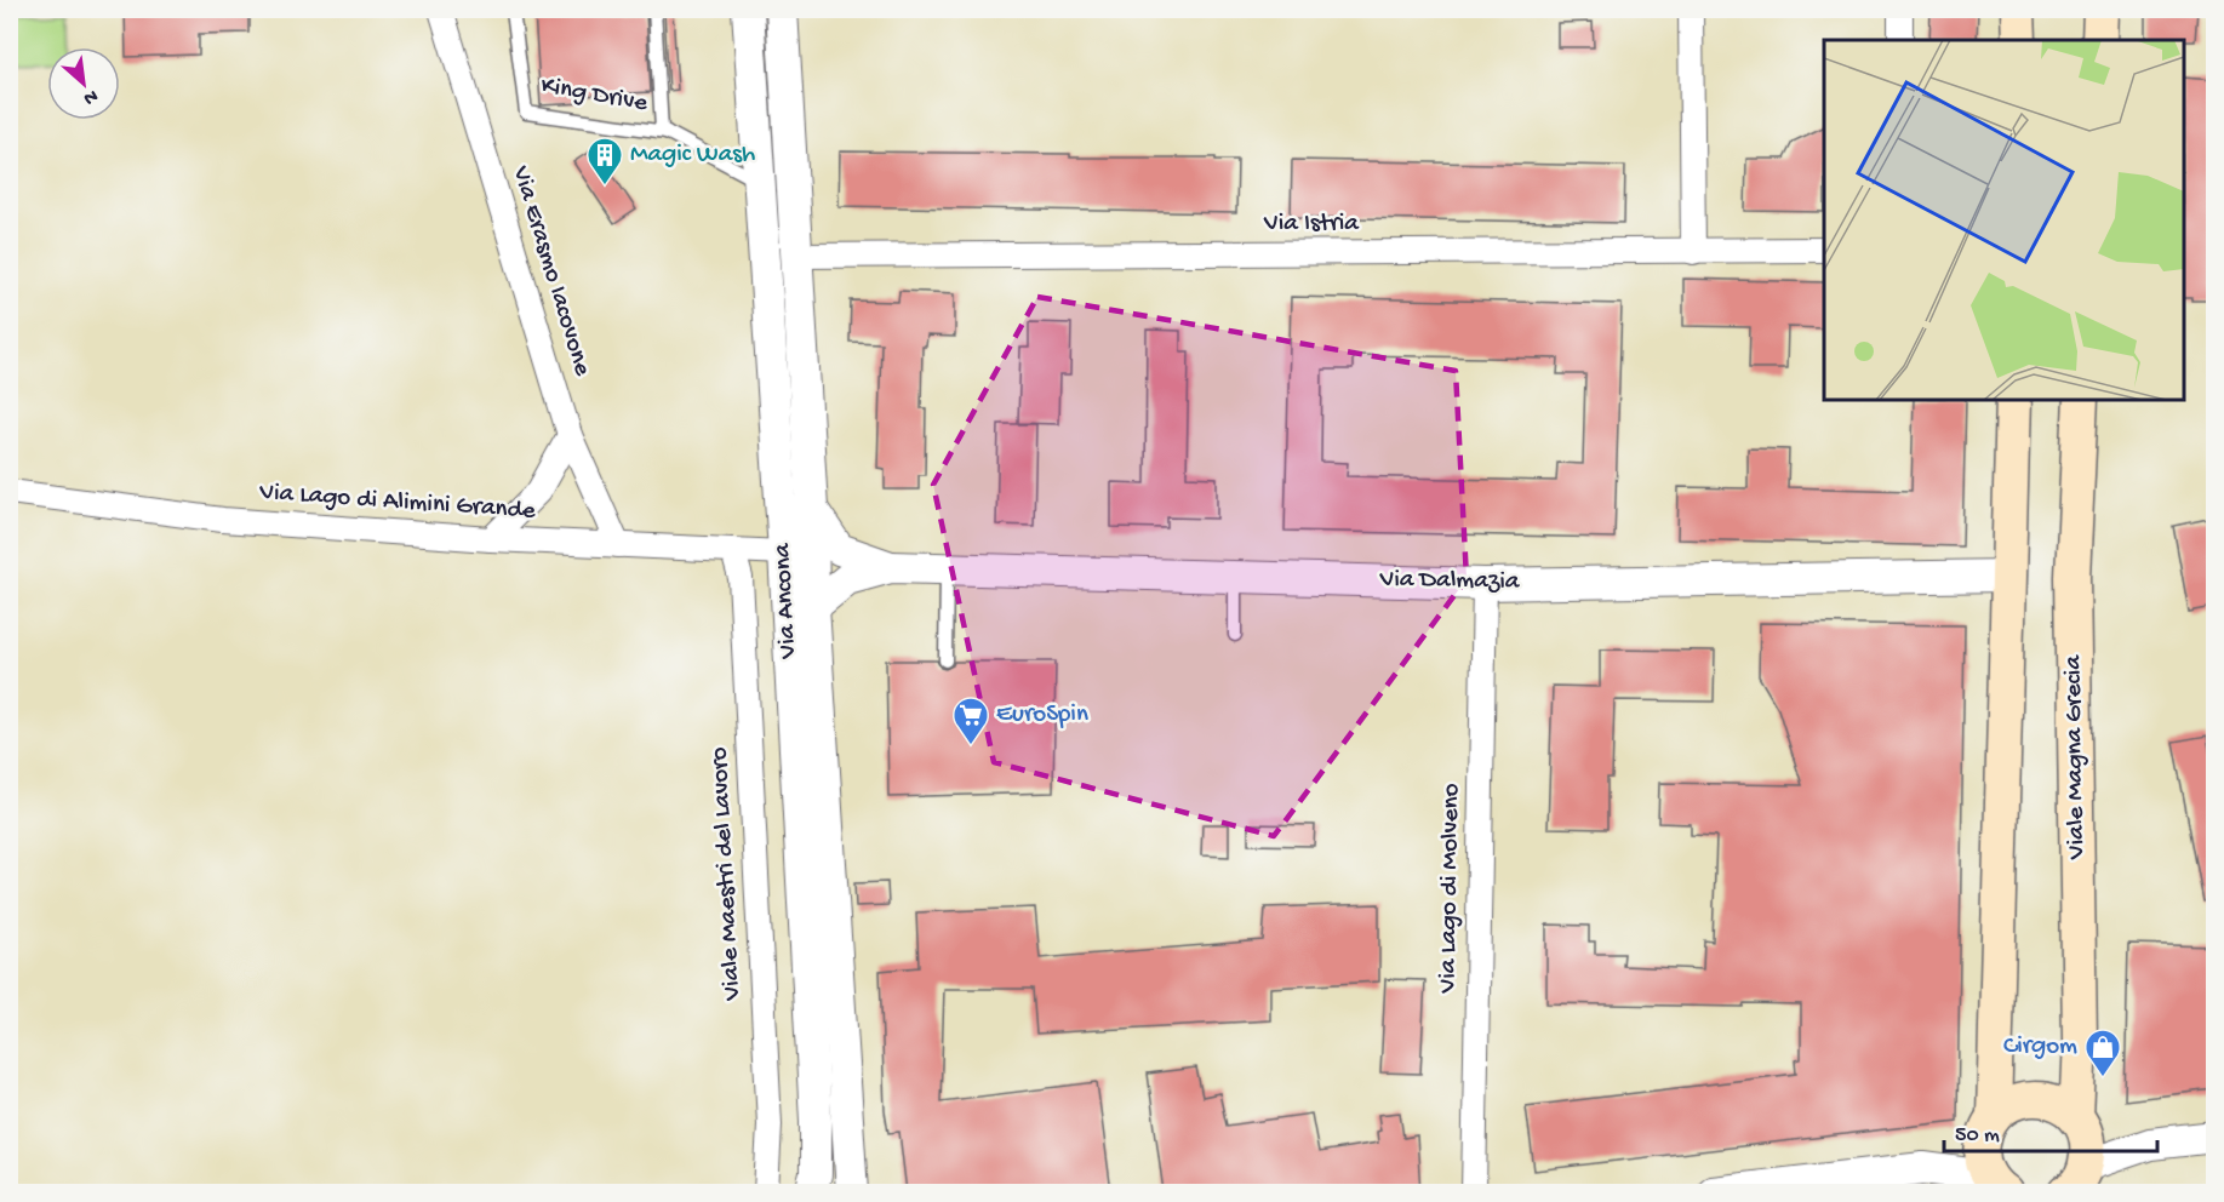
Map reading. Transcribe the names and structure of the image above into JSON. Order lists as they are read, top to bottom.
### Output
{
  "streets": {
    "main road": ["Viale Magna Grecia"],
    "street": [
      "Via Istria",
      "Via Erasmo Iacovone",
      "Via Lago di Alimini Grande",
      "Via Dalmazia",
      "Via Ancona",
      "Viale Maestri del Lavoro",
      "Via Lago di Molveno"
    ],
    "lane": ["King Drive"]
  },
  "crossings": [
    ["Via Istria", "Via Ancona"],
    ["Via Erasmo Iacovone", "Via Lago di Alimini Grande"],
    ["Via Lago di Alimini Grande", "Via Ancona"],
    ["Via Lago di Alimini Grande", "Viale Maestri del Lavoro"],
    ["Via Dalmazia", "Via Ancona"],
    ["Via Dalmazia", "Via Lago di Molveno"]
  ],
  "places": {
    "building": ["Magic Wash"],
    "supermarket": ["EuroSpin"],
    "shop": ["Cirgom"]
  },
  "scale_bar": "50 m",
  "north": "bottom right"
}
